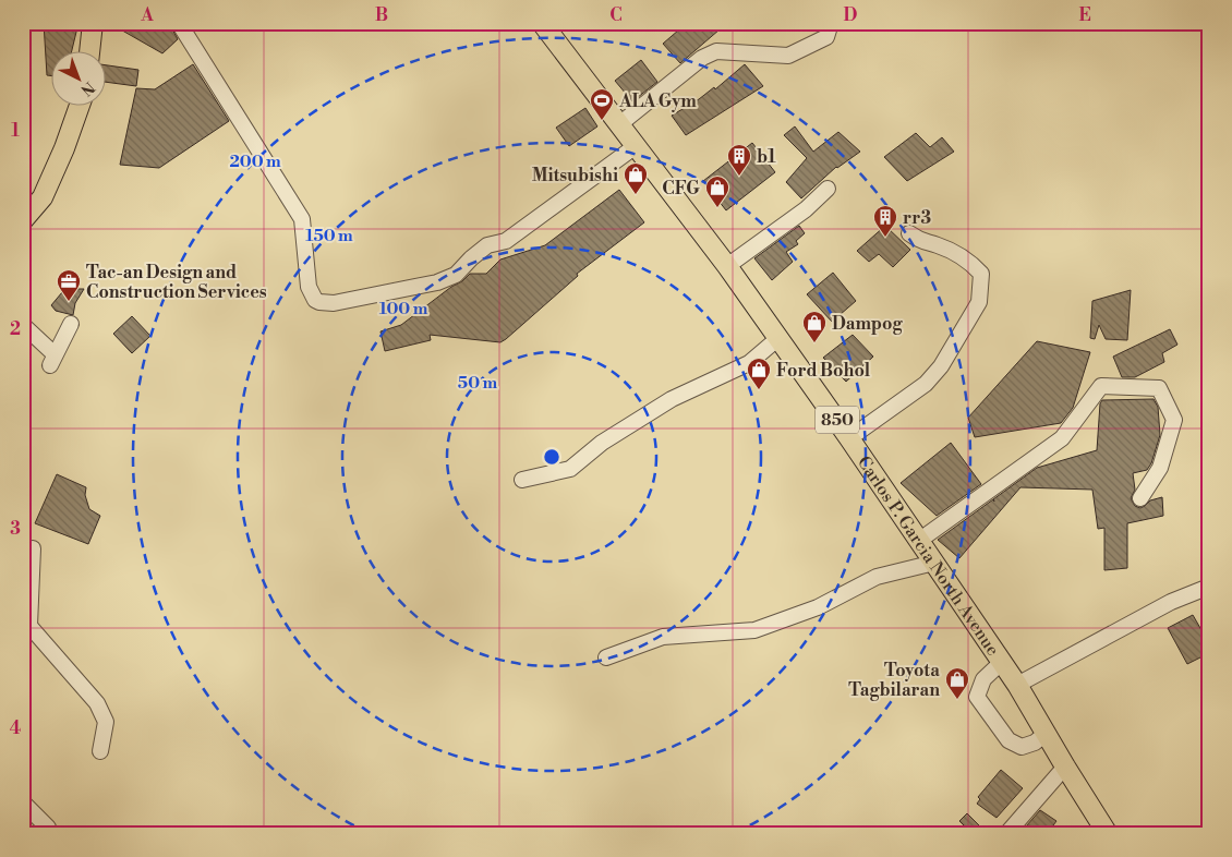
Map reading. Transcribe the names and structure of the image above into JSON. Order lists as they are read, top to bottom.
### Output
{
  "streets": {
    "main road": ["850", "Carlos P. Garcia North Avenue"]
  },
  "places": {
    "sports": ["ALA Gym"],
    "building": ["b1", "rr3"],
    "shop": [
      "Mitsubishi",
      "CFG",
      "Dampog",
      "Ford Bohol",
      "Toyota Tagbilaran"
    ],
    "office": ["Tac-an Design and Construction Services"]
  },
  "north": "bottom right",
  "grid": {
    "columns": [
      "A",
      "B",
      "C",
      "D",
      "E"
    ],
    "rows": [
      "1",
      "2",
      "3",
      "4"
    ]
  },
  "rings": [
    "200 m",
    "150 m",
    "100 m",
    "50 m"
  ]
}
